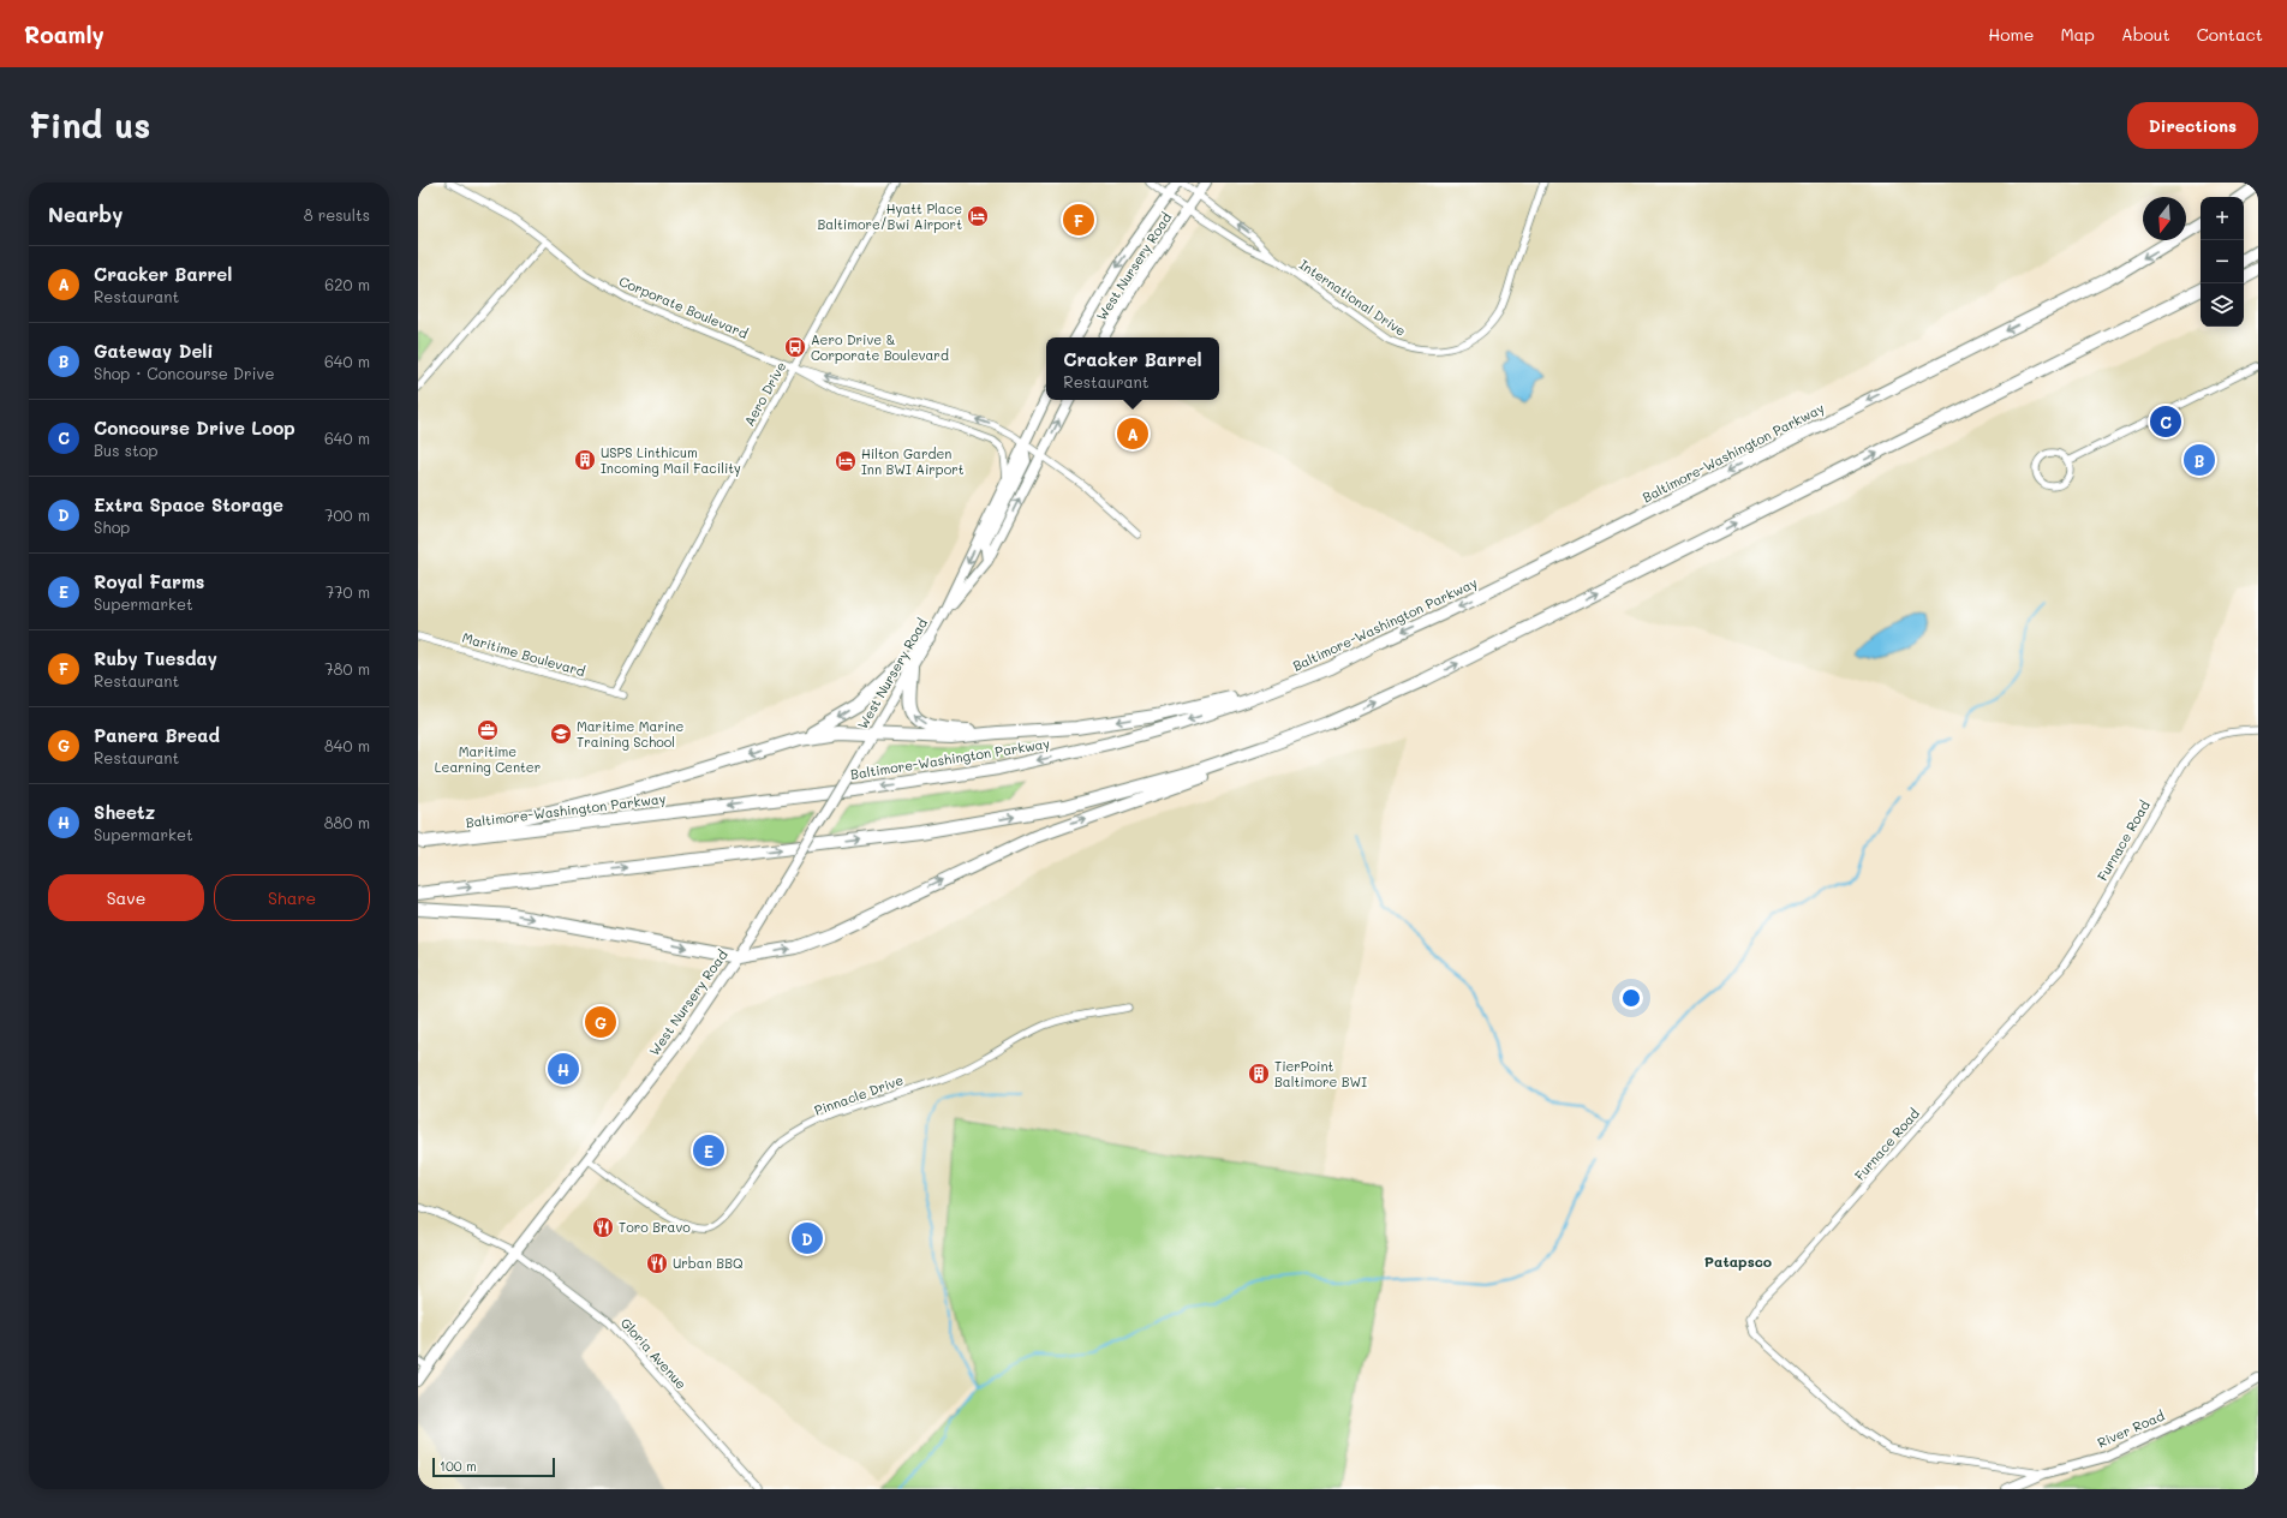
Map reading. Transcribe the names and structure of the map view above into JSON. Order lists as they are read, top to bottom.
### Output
{
  "streets": {
    "highway": ["Baltimore-Washington Parkway"],
    "main road": ["West Nursery Road", "River Road"],
    "street": [
      "International Drive",
      "Corporate Boulevard",
      "Aero Drive",
      "Maritime Boulevard",
      "Furnace Road",
      "Pinnacle Drive",
      "Gloria Avenue"
    ]
  },
  "crossings": [
    ["West Nursery Road", "International Drive"],
    ["West Nursery Road", "Corporate Boulevard"],
    ["West Nursery Road", "Pinnacle Drive"],
    ["West Nursery Road", "Gloria Avenue"],
    ["Corporate Boulevard", "Aero Drive"],
    ["Aero Drive", "Maritime Boulevard"],
    ["Furnace Road", "River Road"]
  ],
  "districts": ["Patapsco"],
  "places": {
    "hotel": ["Hyatt Place Baltimore/Bwi Airport", "Hilton Garden Inn BWI Airport"],
    "bus stop": ["Aero Drive & Corporate Boulevard"],
    "building": ["USPS Linthicum Incoming Mail Facility", "TierPoint Baltimore BWI"],
    "office": ["Maritime Learning Center"],
    "school or university": ["Maritime Marine Training School"],
    "restaurant": ["Toro Bravo", "Urban BBQ"]
  },
  "scale_bar": "100 m",
  "north": "bottom",
  "page": {
    "header": "Roamly",
    "nav": [
      "Home",
      "Map",
      "About",
      "Contact"
    ],
    "buttons": [
      "Directions",
      ["Save", "Share"]
    ],
    "title": "Find us",
    "heading": ["Nearby", "8 results"],
    "map_buttons": ["+", "−"],
    "pins": [
      "F",
      "C",
      "A",
      "B",
      "G",
      "H",
      "E",
      "D"
    ],
    "list": [
      {
        "mark": "A",
        "name": "Cracker Barrel",
        "note": "Restaurant",
        "value": "620 m"
      },
      {
        "mark": "B",
        "name": "Gateway Deli",
        "note": "Shop · Concourse Drive",
        "value": "640 m"
      },
      {
        "mark": "C",
        "name": "Concourse Drive Loop",
        "note": "Bus stop",
        "value": "640 m"
      },
      {
        "mark": "D",
        "name": "Extra Space Storage",
        "note": "Shop",
        "value": "700 m"
      },
      {
        "mark": "E",
        "name": "Royal Farms",
        "note": "Supermarket",
        "value": "770 m"
      },
      {
        "mark": "F",
        "name": "Ruby Tuesday",
        "note": "Restaurant",
        "value": "780 m"
      },
      {
        "mark": "G",
        "name": "Panera Bread",
        "note": "Restaurant",
        "value": "840 m"
      },
      {
        "mark": "H",
        "name": "Sheetz",
        "note": "Supermarket",
        "value": "880 m"
      }
    ],
    "popup": ["Cracker Barrel", "Restaurant"],
    "scale": "100 m"
  }
}
